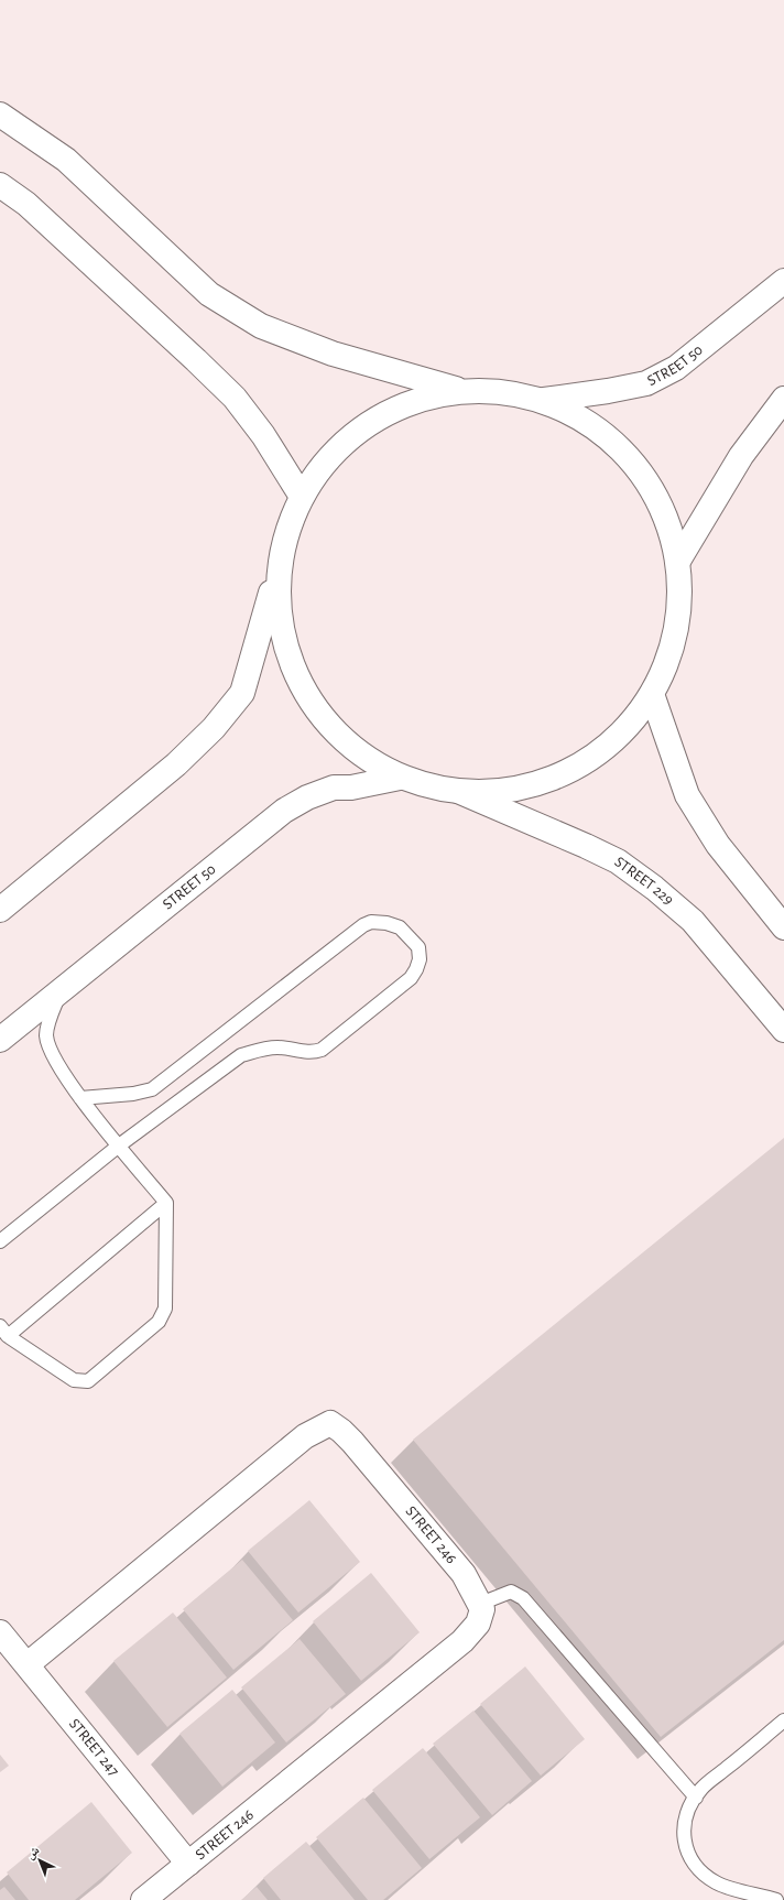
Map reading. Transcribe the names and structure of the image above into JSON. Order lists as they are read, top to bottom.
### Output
{
  "streets": {
    "main road": [
      "STREET 50",
      "STREET 229",
      "STREET 246",
      "STREET 247"
    ]
  },
  "crossings": [
    ["STREET 246", "STREET 247"]
  ],
  "north": "top left"
}
